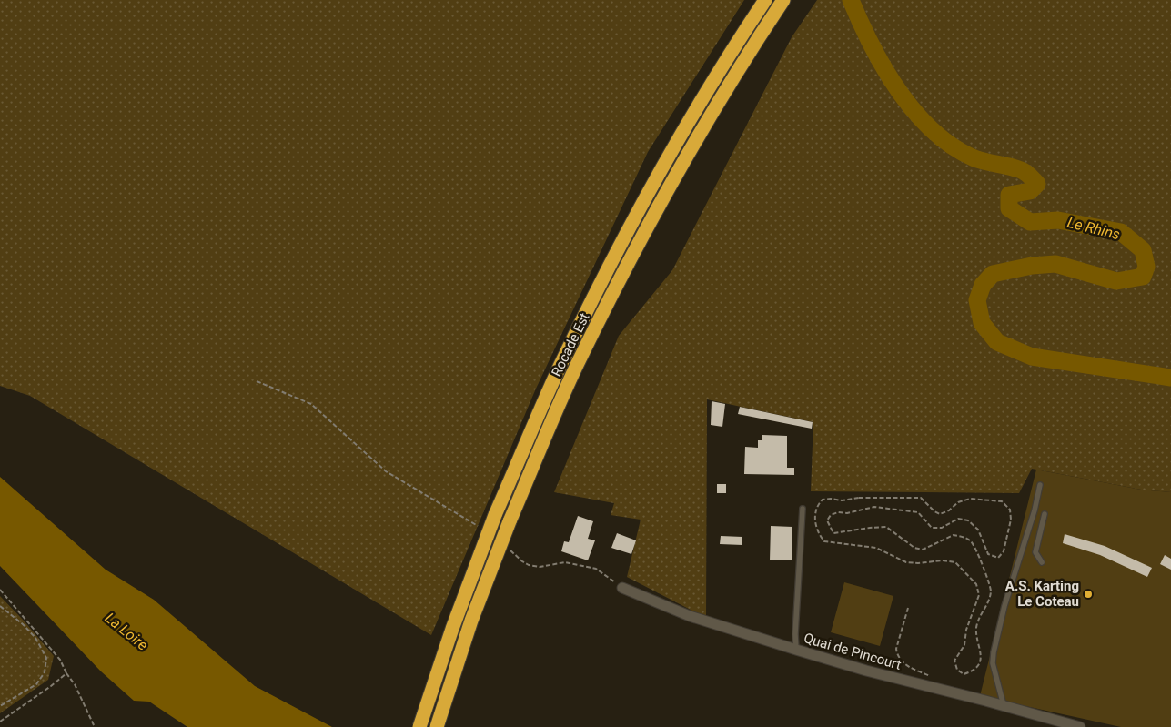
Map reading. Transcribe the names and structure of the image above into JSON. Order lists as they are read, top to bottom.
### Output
{
  "streets": {
    "highway": ["Rocade Est"],
    "street": ["Quai de Pincourt"]
  },
  "water": ["Le Rhins", "La Loire"],
  "places": ["A.S. Karting Le Coteau"]
}
